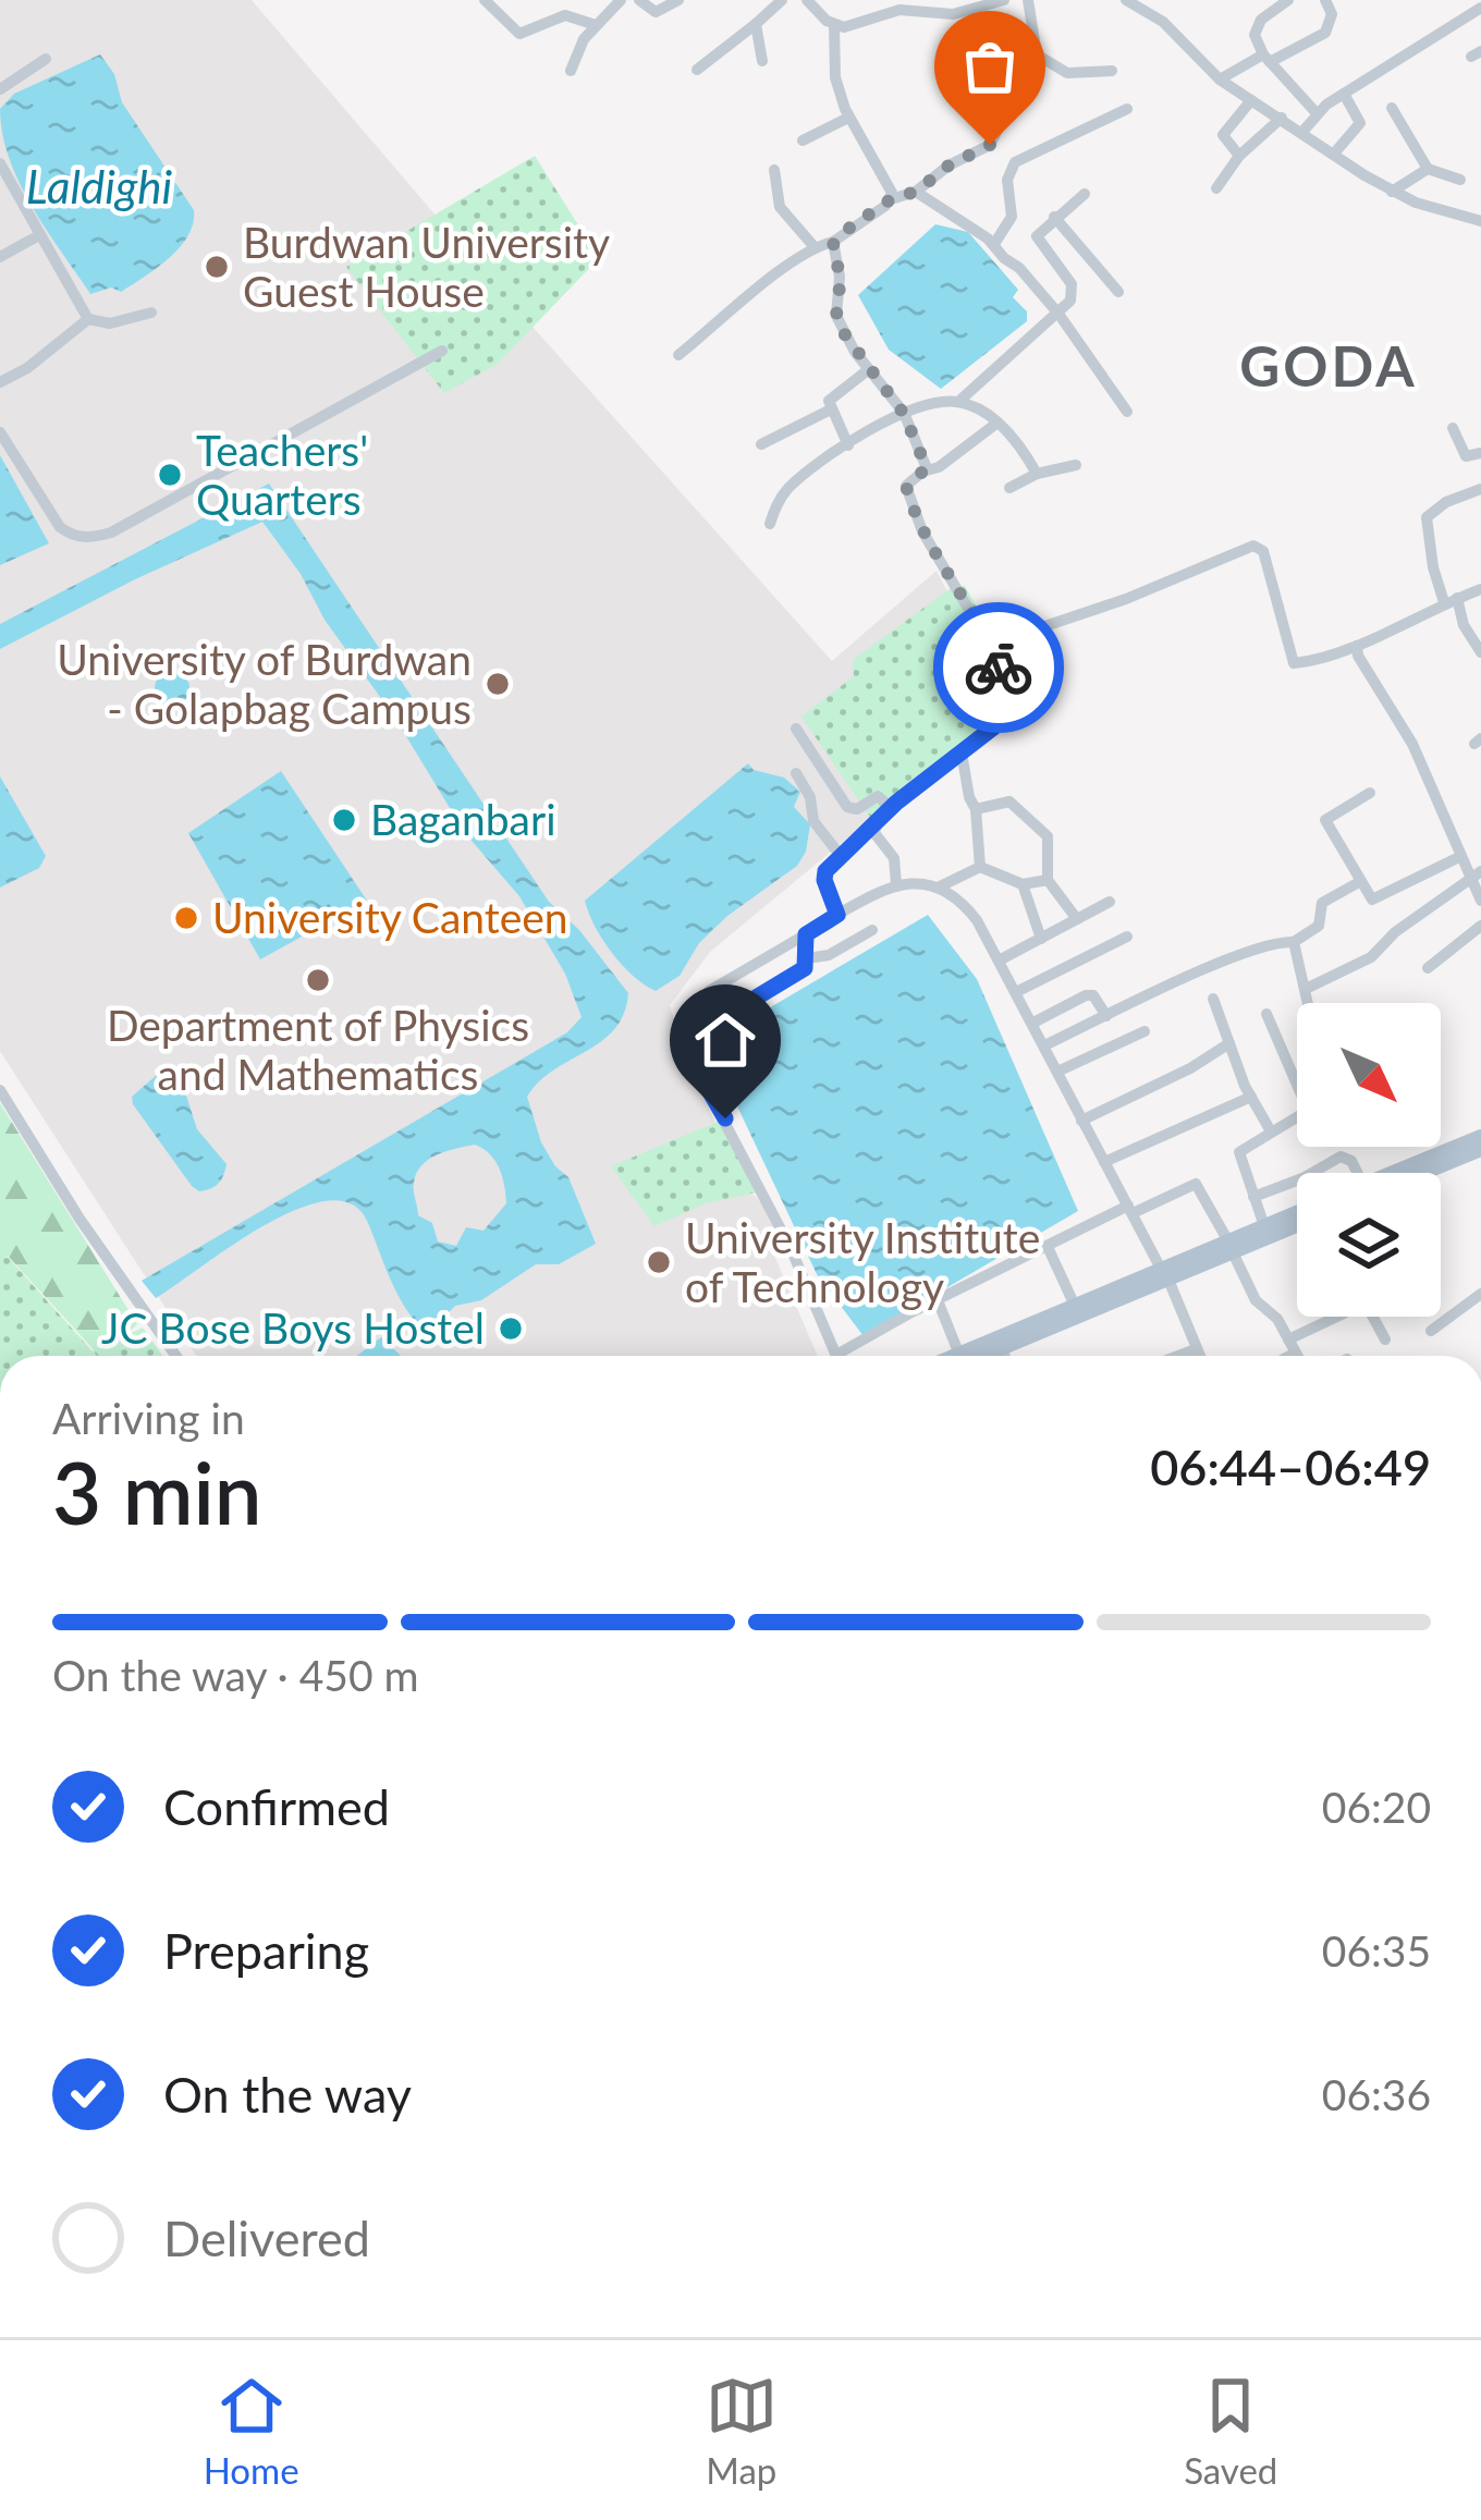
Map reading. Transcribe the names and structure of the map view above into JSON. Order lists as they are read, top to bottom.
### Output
{
  "districts": ["GODA"],
  "water": ["Laldighi"],
  "places": [
    "Burdwan University Guest House",
    "Teachers' Quarters",
    "University of Burdwan - Golapbag Campus",
    "Baganbari",
    "University Canteen",
    "Department of Physics and Mathematics",
    "University Institute of Technology",
    "JC Bose Boys Hostel"
  ],
  "north": "bottom right",
  "page": {
    "heading": ["3 min", "Arriving in", "06:44–06:49"],
    "bar": "On the way · 450 m",
    "list": [
      ["Confirmed", "06:20"],
      ["Preparing", "06:35"],
      ["On the way", "06:36"],
      "Delivered"
    ],
    "tabs": ["Home", "Map", "Saved"]
  }
}
